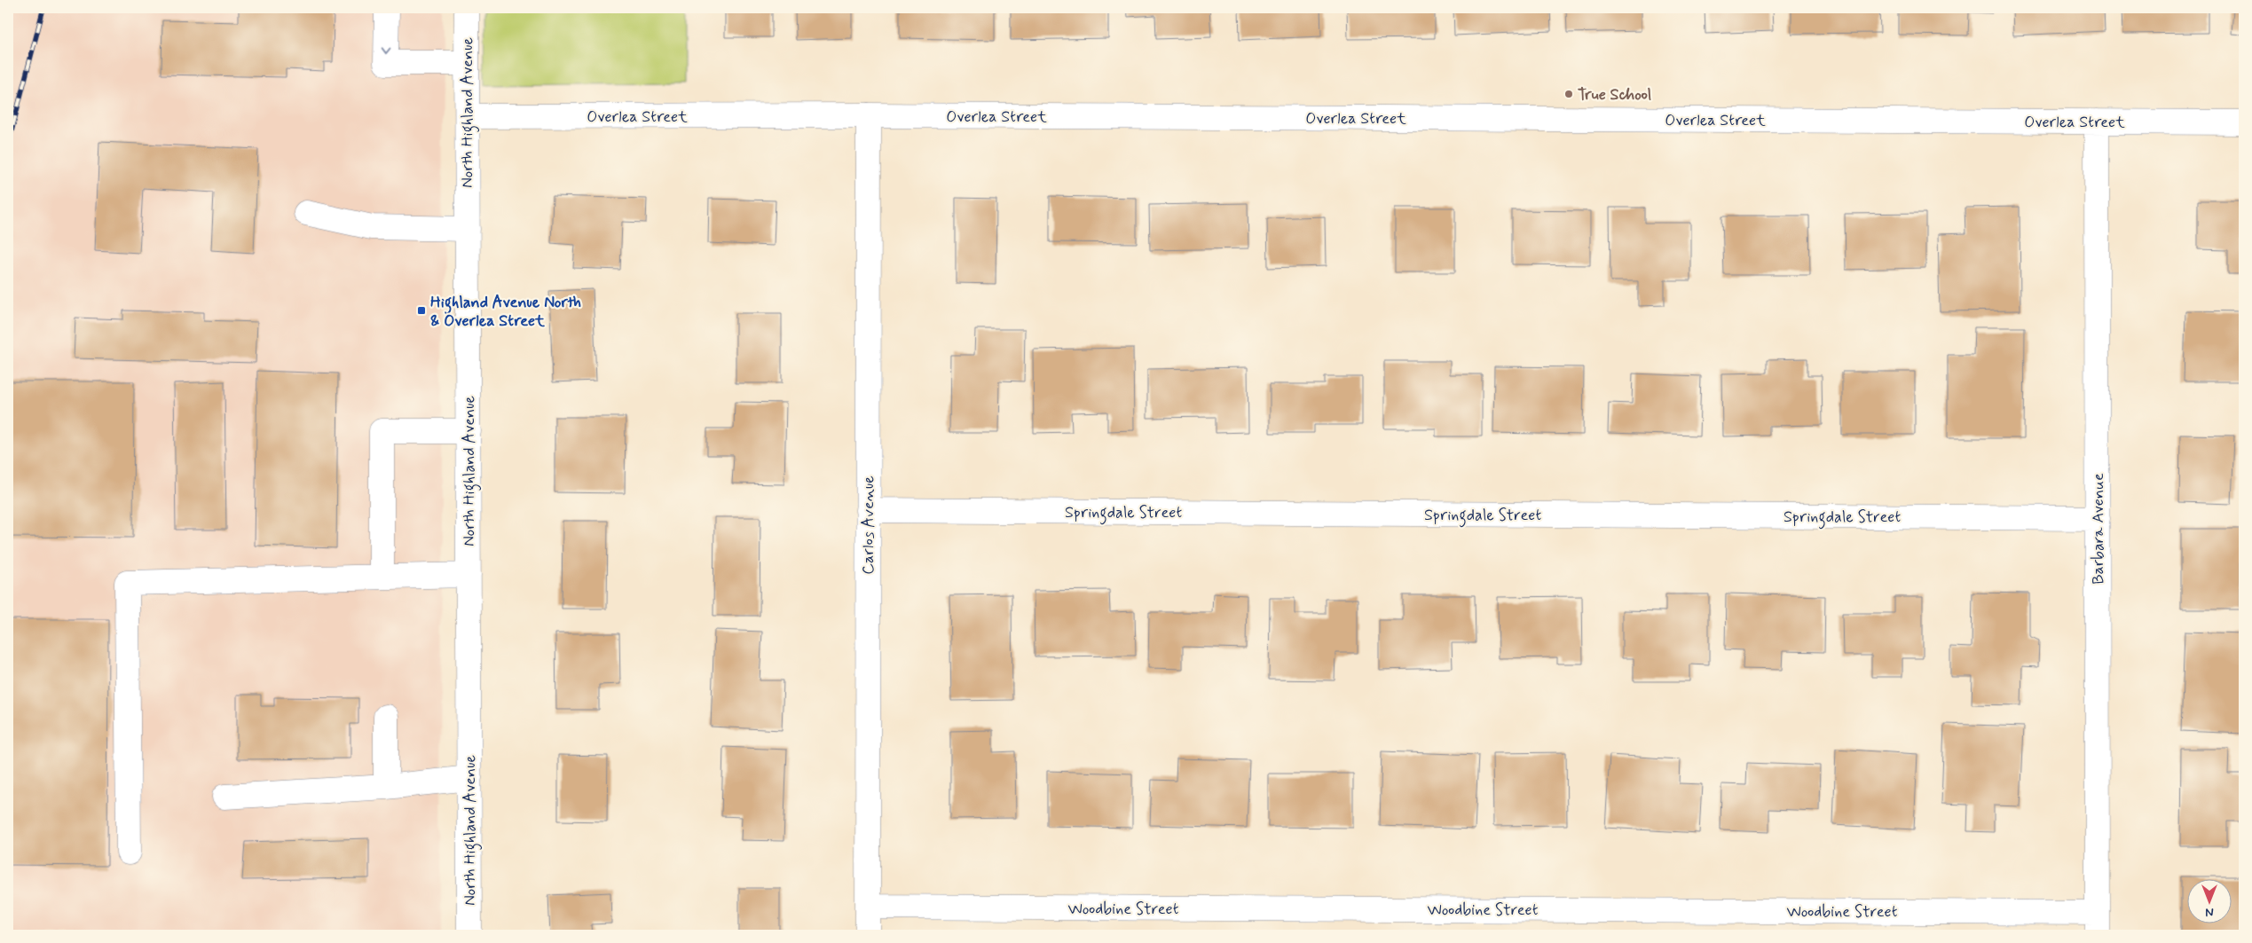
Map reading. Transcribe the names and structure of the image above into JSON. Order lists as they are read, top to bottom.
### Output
{
  "streets": {
    "street": [
      "North Highland Avenue",
      "Overlea Street",
      "Springdale Street",
      "Carlos Avenue",
      "Barbara Avenue",
      "Woodbine Street"
    ]
  },
  "crossings": [
    ["North Highland Avenue", "Overlea Street"],
    ["Overlea Street", "Carlos Avenue"],
    ["Overlea Street", "Barbara Avenue"],
    ["Springdale Street", "Carlos Avenue"],
    ["Springdale Street", "Barbara Avenue"],
    ["Carlos Avenue", "Woodbine Street"],
    ["Barbara Avenue", "Woodbine Street"]
  ],
  "places": {
    "other": ["True School"],
    "transit": ["Highland Avenue North & Overlea Street"]
  },
  "north": "bottom"
}
